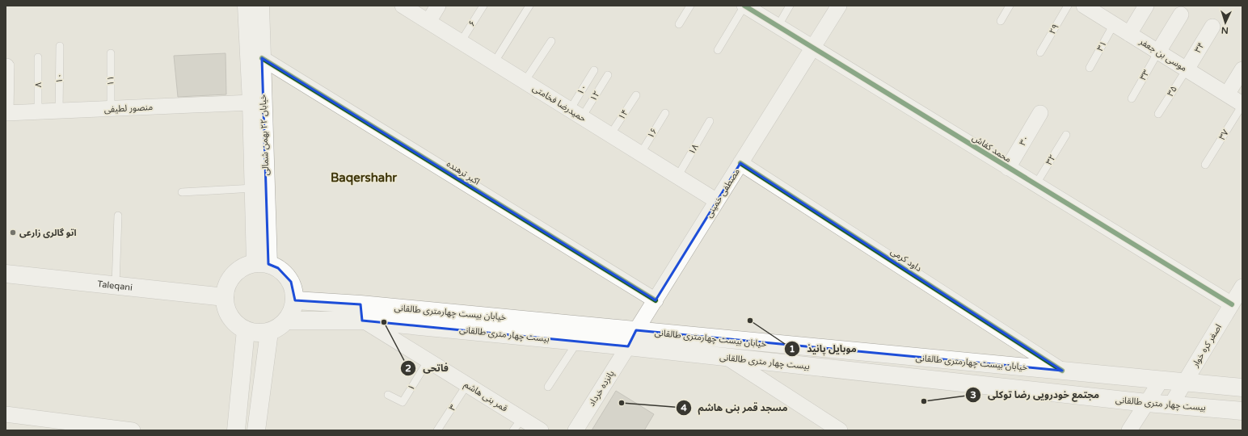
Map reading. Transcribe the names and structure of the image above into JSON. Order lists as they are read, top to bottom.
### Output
{
  "streets": {
    "main road": [
      "خیابان ۲۲ بهمن شمالی",
      "Taleqani",
      "خیابان بیست چهارمتری طالقانی",
      "بیست چهار متری طالقانی"
    ],
    "street": [
      "۳۴",
      "موسی بن جعفر",
      "حمیدرضا فخامتی",
      "منصور لطیفی",
      "۳۰",
      "محمد کفاش",
      "اکبر ترهنده",
      "مصطفی خمینی",
      "داود کرمی",
      "اصغر کره خوار",
      "پانزده خرداد",
      "قمر بنی هاشم"
    ],
    "lane": [
      "۶",
      "۲۹",
      "۳۱",
      "۳۳",
      "۱۰",
      "۱۱",
      "۸",
      "۳۵",
      "۱۲",
      "۱۴",
      "۱۶",
      "۳۷",
      "۱۸",
      "۳۲",
      "۱",
      "۳"
    ]
  },
  "crossings": [
    ["۶", "حمیدرضا فخامتی"],
    ["۳۱", "موسی بن جعفر"],
    ["۳۴", "موسی بن جعفر"],
    ["۳۴", "۳۵"],
    ["موسی بن جعفر", "۳۳"],
    ["موسی بن جعفر", "۳۵"],
    ["موسی بن جعفر", "۳۷"],
    ["۱۰", "۱۲"],
    ["۱۰", "حمیدرضا فخامتی"],
    ["۱۰", "منصور لطیفی"],
    ["۱۱", "منصور لطیفی"],
    ["۸", "منصور لطیفی"],
    ["۱۲", "حمیدرضا فخامتی"],
    ["حمیدرضا فخامتی", "۱۴"],
    ["حمیدرضا فخامتی", "۱۶"],
    ["حمیدرضا فخامتی", "۱۸"],
    ["حمیدرضا فخامتی", "مصطفی خمینی"],
    ["منصور لطیفی", "خیابان ۲۲ بهمن شمالی"],
    ["خیابان ۲۲ بهمن شمالی", "اکبر ترهنده"],
    ["خیابان ۲۲ بهمن شمالی", "Taleqani"],
    ["خیابان ۲۲ بهمن شمالی", "خیابان بیست چهارمتری طالقانی"],
    ["خیابان ۲۲ بهمن شمالی", "بیست چهار متری طالقانی"],
    ["۳۰", "محمد کفاش"],
    ["محمد کفاش", "۳۲"],
    ["محمد کفاش", "مصطفی خمینی"],
    ["محمد کفاش", "اصغر کره خوار"],
    ["اکبر ترهنده", "مصطفی خمینی"],
    ["مصطفی خمینی", "داود کرمی"],
    ["مصطفی خمینی", "خیابان بیست چهارمتری طالقانی"],
    ["داود کرمی", "خیابان بیست چهارمتری طالقانی"],
    ["Taleqani", "خیابان بیست چهارمتری طالقانی"],
    ["Taleqani", "بیست چهار متری طالقانی"],
    ["خیابان بیست چهارمتری طالقانی", "بیست چهار متری طالقانی"],
    ["خیابان بیست چهارمتری طالقانی", "اصغر کره خوار"],
    ["خیابان بیست چهارمتری طالقانی", "قمر بنی هاشم"],
    ["بیست چهار متری طالقانی", "اصغر کره خوار"],
    ["بیست چهار متری طالقانی", "پانزده خرداد"],
    ["بیست چهار متری طالقانی", "قمر بنی هاشم"],
    ["۱", "قمر بنی هاشم"],
    ["قمر بنی هاشم", "۳"]
  ],
  "districts": ["Baqershahr"],
  "places": [
    "اتو گالری زارعی",
    "موبایل پانیذ",
    "فاتحی",
    "مجتمع خودرویی رضا توکلی",
    "مسجد قمر بنی هاشم"
  ],
  "north": "bottom"
}
